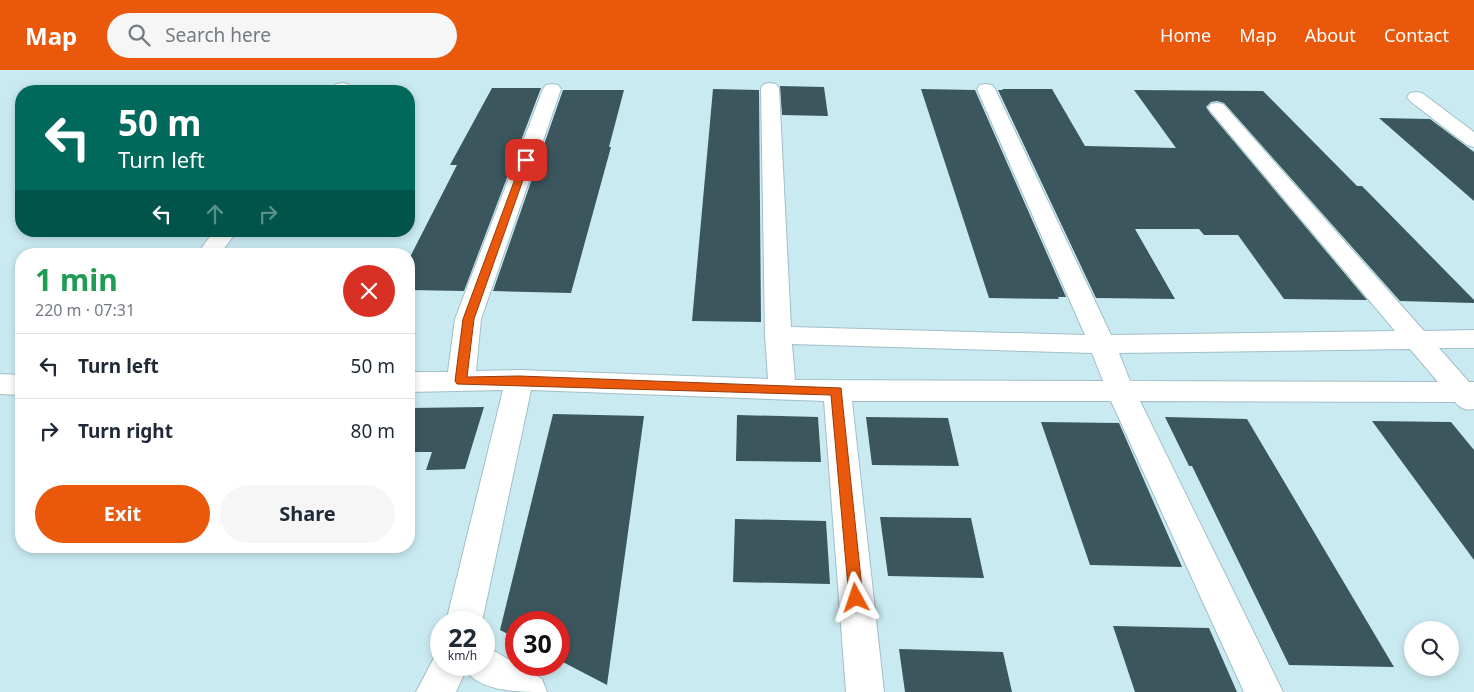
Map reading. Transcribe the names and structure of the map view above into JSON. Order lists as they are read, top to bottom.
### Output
{
  "page": {
    "header": "Map",
    "search": "Search here",
    "nav": [
      "Home",
      "Map",
      "About",
      "Contact"
    ],
    "turn": ["50 m", "Turn left"],
    "heading": ["1 min", "220 m · 07:31"],
    "list": [
      {
        "name": "Turn left",
        "value": "50 m"
      },
      {
        "name": "Turn right",
        "value": "80 m"
      }
    ],
    "buttons": ["Exit", "Share"],
    "speed": "22 km/h",
    "limit": "30"
  }
}
